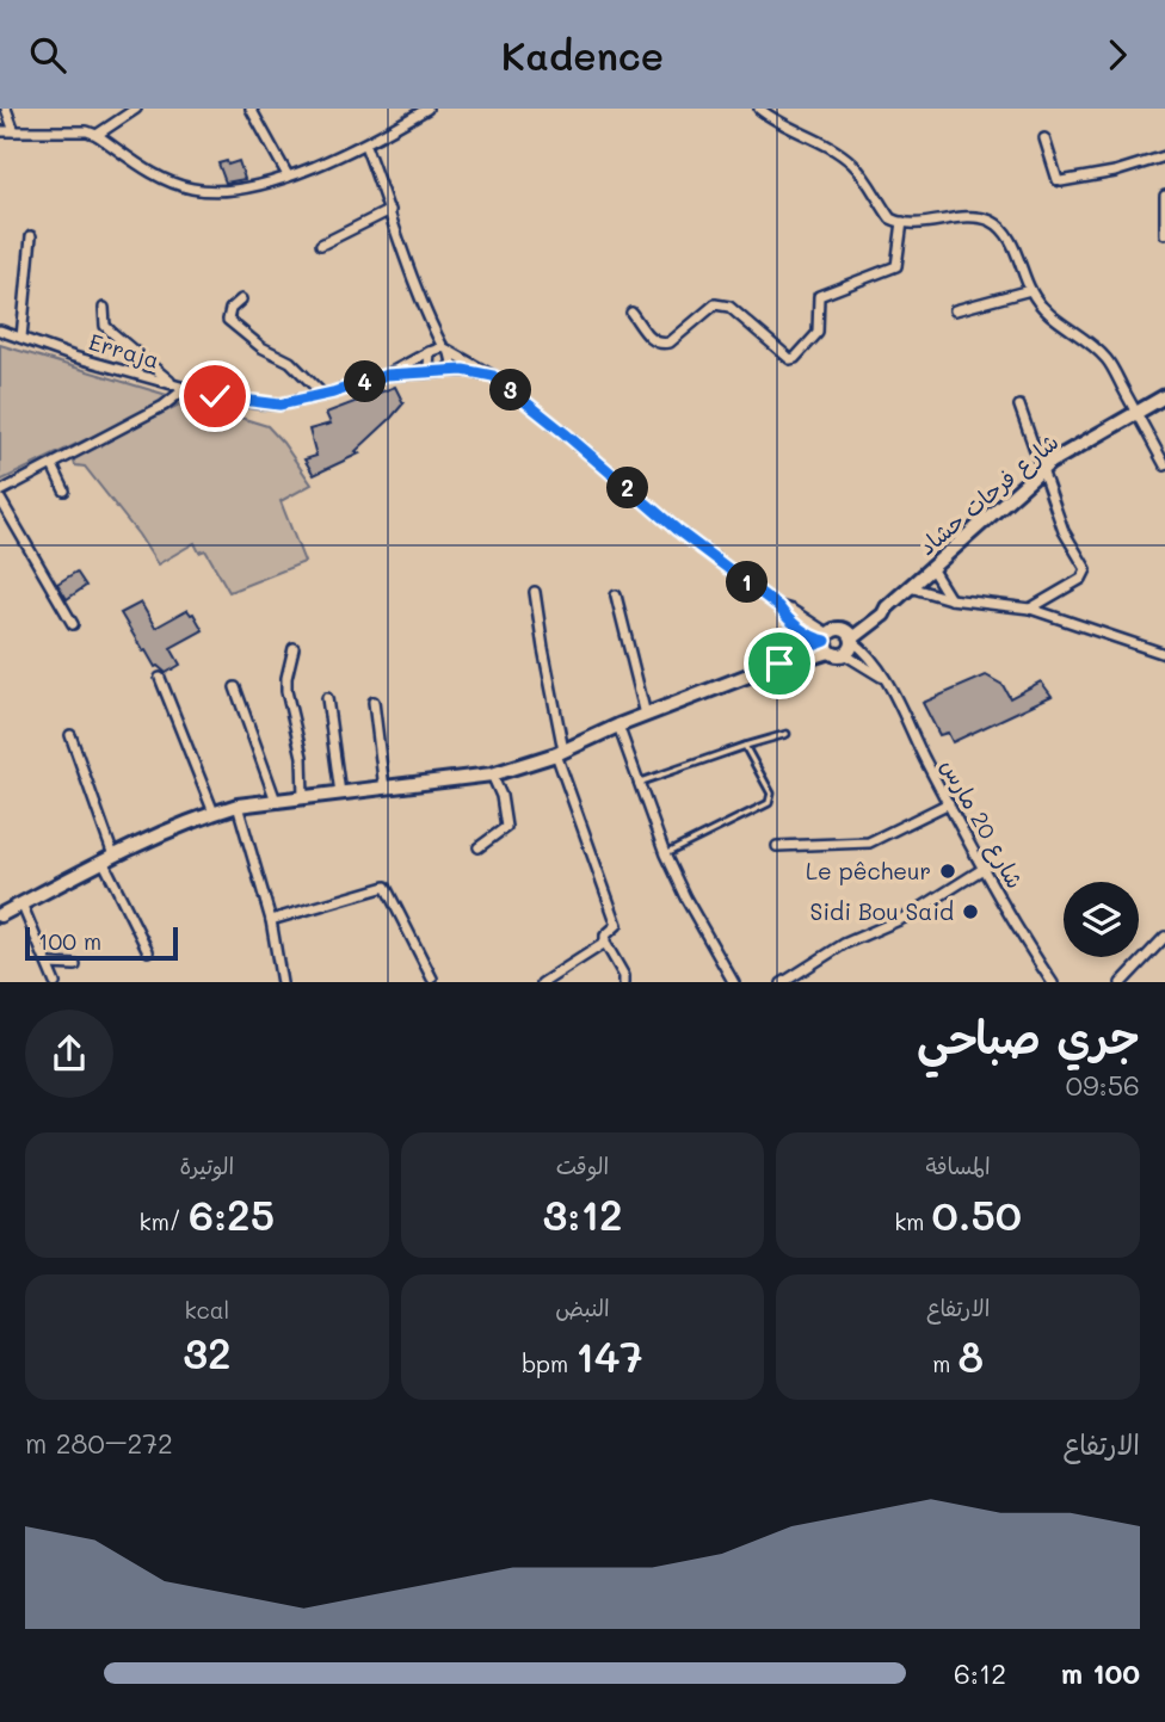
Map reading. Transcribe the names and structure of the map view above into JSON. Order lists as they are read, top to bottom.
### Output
{
  "streets": {
    "main road": ["شارع فرحات حشاد"],
    "street": ["Erraja", "شارع 20 مارس"]
  },
  "crossings": [
    ["شارع فرحات حشاد", "شارع 20 مارس"]
  ],
  "places": ["Le pêcheur", "Sidi Bou Said"],
  "scale_bar": "100 m",
  "page": {
    "header": "Kadence",
    "pins": [
      "4",
      "3",
      "2",
      "1"
    ],
    "scale": "100 m",
    "heading": ["جري صباحي", "09:56"],
    "stats": [
      ["المسافة", "0.50 km"],
      ["الوقت", "3:12"],
      ["الوتيرة", "6:25 /km"],
      ["الارتفاع", "8 m"],
      ["النبض", "147 bpm"],
      ["kcal", "32"]
    ],
    "chart": ["الارتفاع", "272–280 m"],
    "list": [
      {
        "name": "100 m",
        "note": "6:12"
      }
    ]
  }
}
